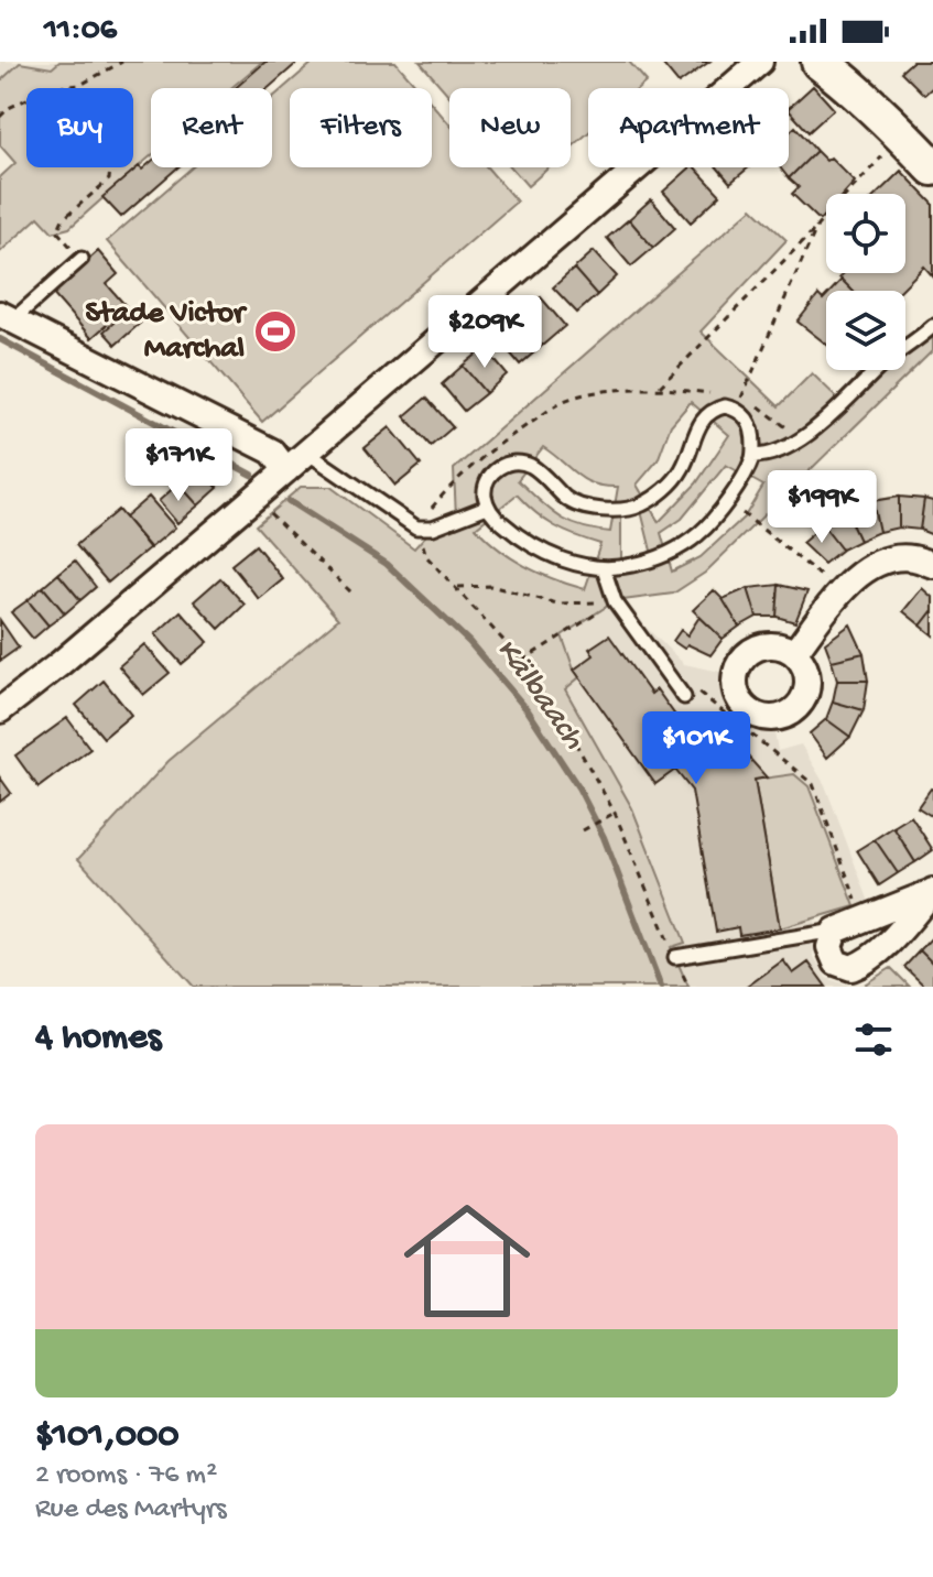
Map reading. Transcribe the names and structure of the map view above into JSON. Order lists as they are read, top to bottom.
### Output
{
  "water": ["Kälbaach"],
  "places": {
    "sports": ["Stade Victor Marchal"]
  },
  "page": {
    "status": "11:06",
    "chip": [
      "Buy",
      "Rent",
      "Filters",
      "New",
      "Apartment"
    ],
    "price": [
      "$209K",
      "$171K",
      "$199K",
      "$101K"
    ],
    "heading": "4 homes",
    "list": [
      {
        "name": "$101,000",
        "note": "2 rooms · 76 m² · Rue des Martyrs"
      }
    ]
  }
}
